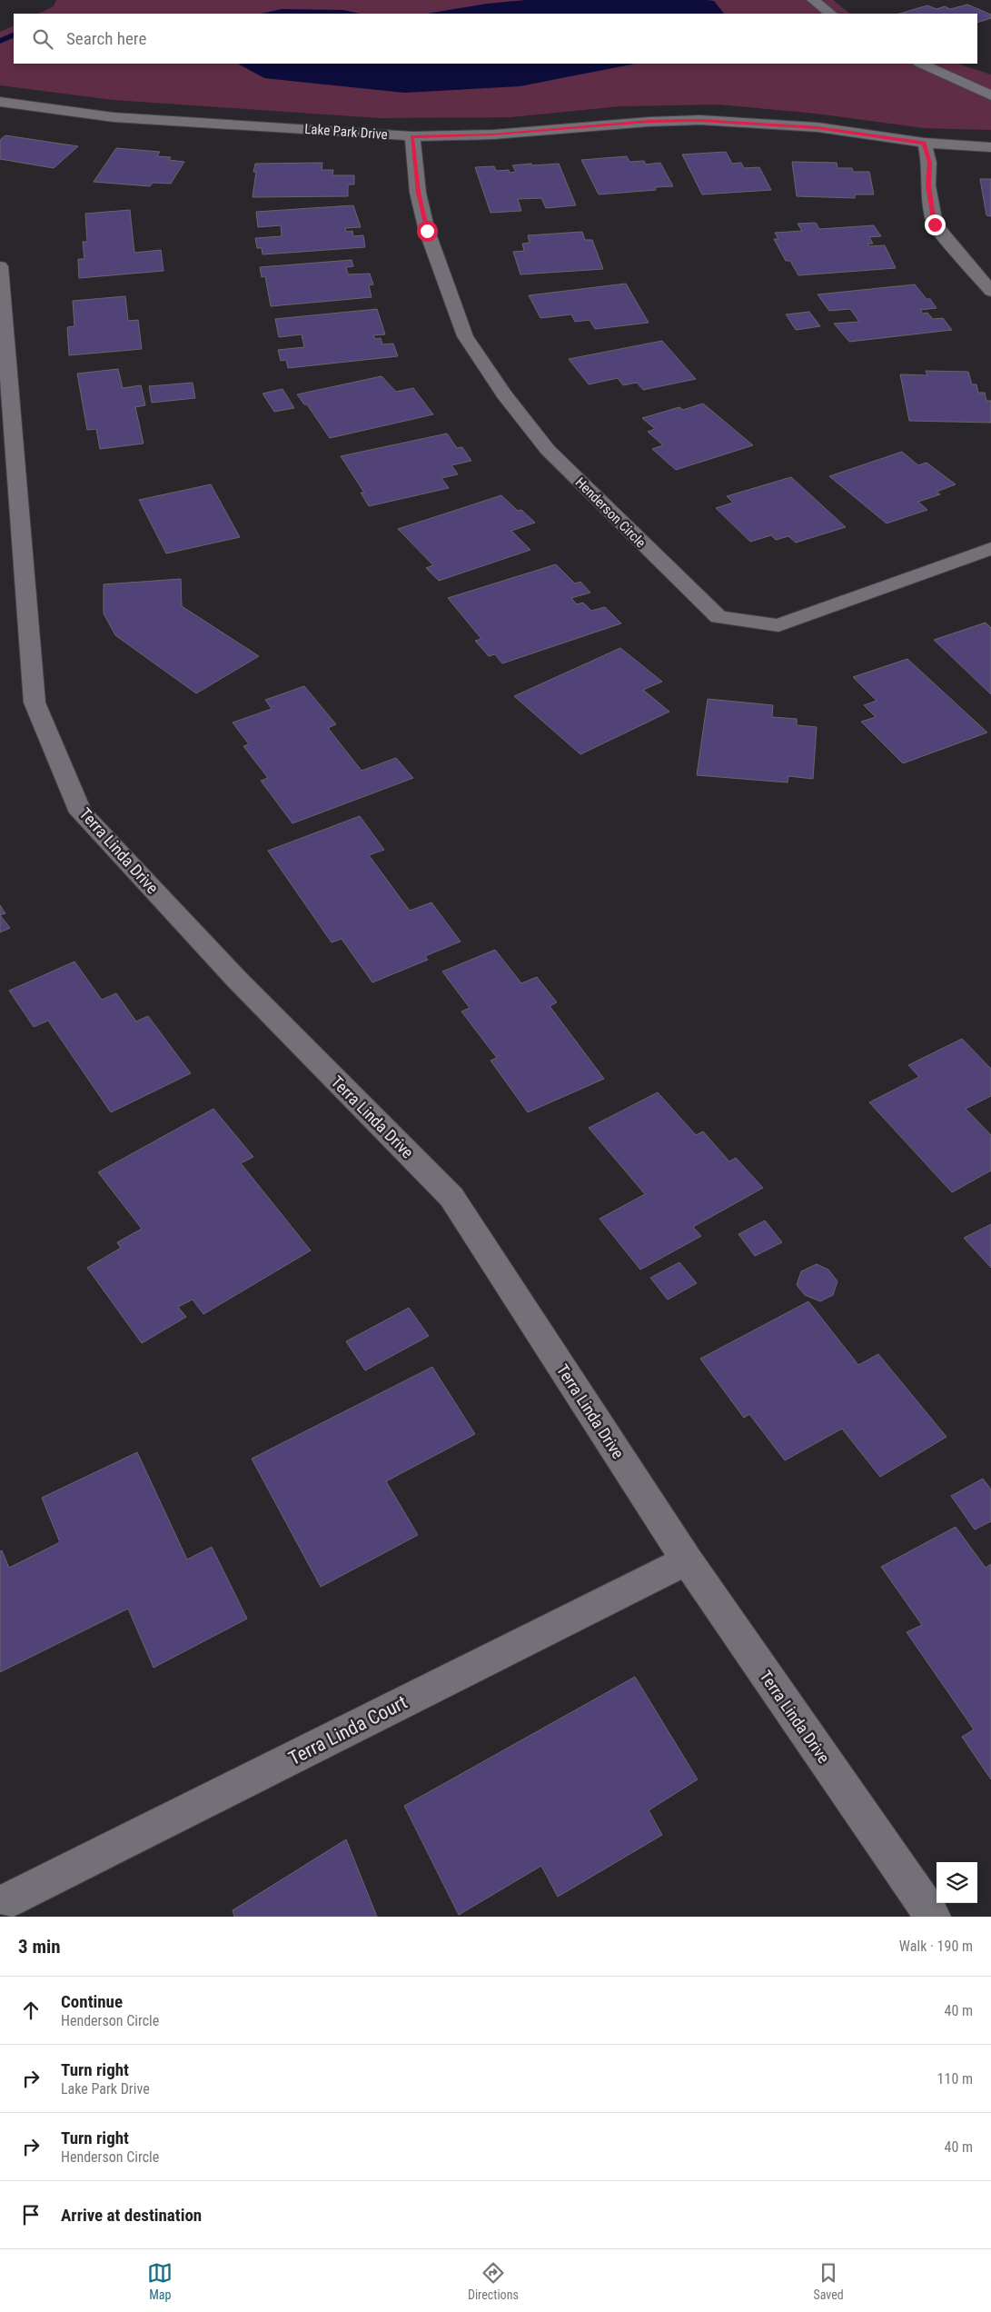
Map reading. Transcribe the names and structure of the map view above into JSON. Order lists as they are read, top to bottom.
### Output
{
  "streets": {
    "street": [
      "Lake Park Drive",
      "Henderson Circle",
      "Terra Linda Drive",
      "Terra Linda Court"
    ]
  },
  "crossings": [
    ["Lake Park Drive", "Henderson Circle"],
    ["Terra Linda Drive", "Terra Linda Court"]
  ],
  "page": {
    "search": "Search here",
    "heading": ["3 min", "Walk · 190 m"],
    "list": [
      ["Continue", "Henderson Circle", "40 m"],
      ["Turn right", "Lake Park Drive", "110 m"],
      ["Turn right", "Henderson Circle", "40 m"],
      "Arrive at destination"
    ],
    "nav": ["Map", "Directions", "Saved"]
  }
}
